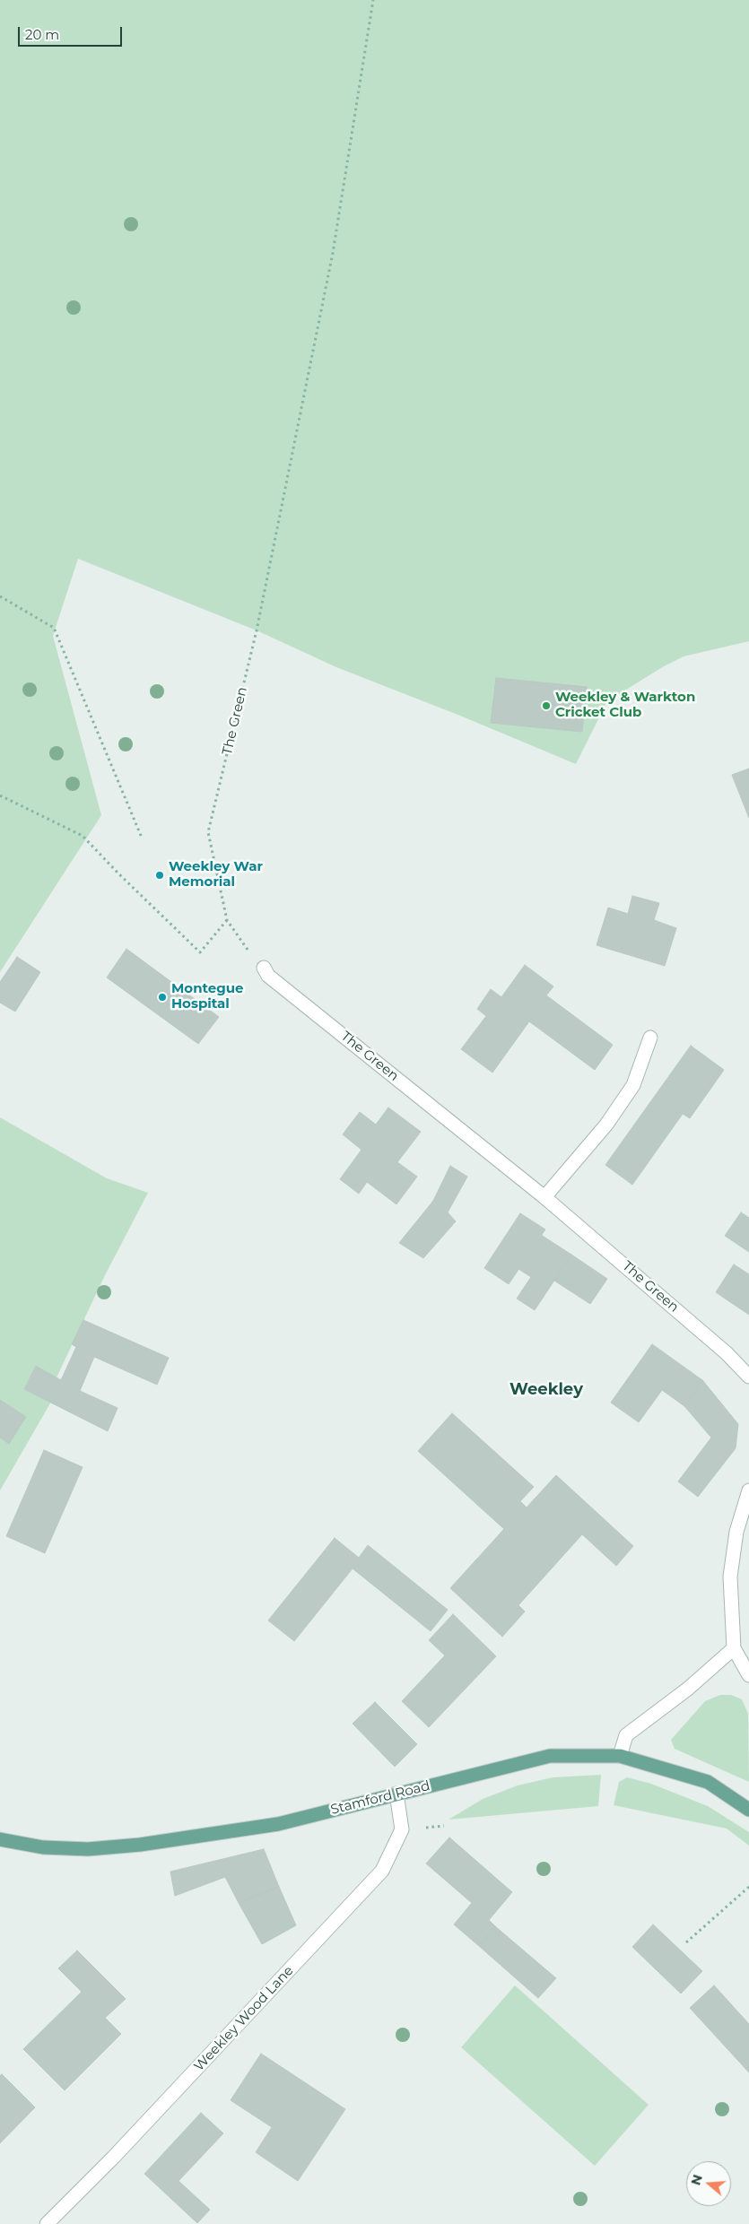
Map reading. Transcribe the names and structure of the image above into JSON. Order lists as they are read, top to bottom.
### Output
{
  "streets": {
    "main road": ["Stamford Road"],
    "street": ["The Green", "Weekley Wood Lane"]
  },
  "crossings": [
    ["Stamford Road", "Weekley Wood Lane"]
  ],
  "districts": ["Weekley"],
  "places": ["Weekley & Warkton Cricket Club", "Weekley War Memorial", "Montegue Hospital"],
  "scale_bar": "20 m",
  "north": "left"
}
